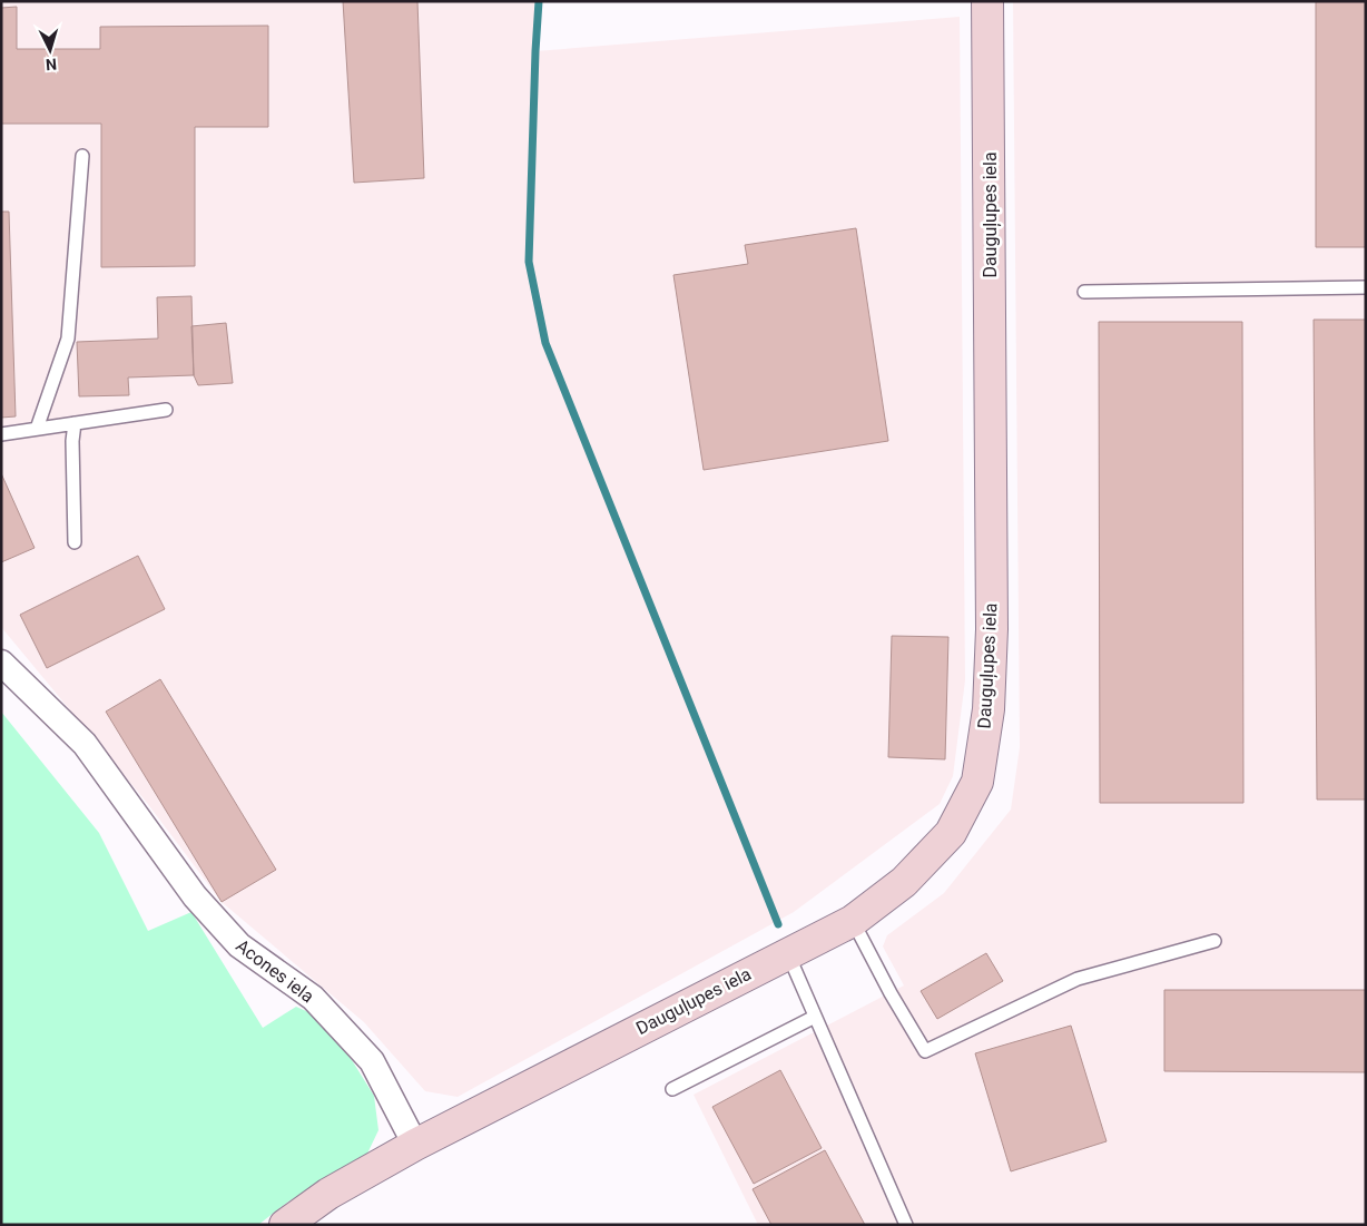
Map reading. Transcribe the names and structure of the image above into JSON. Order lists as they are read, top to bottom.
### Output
{
  "streets": {
    "street": ["Dauguļupes iela", "Acones iela"]
  },
  "crossings": [
    ["Dauguļupes iela", "Acones iela"]
  ],
  "north": "bottom"
}
